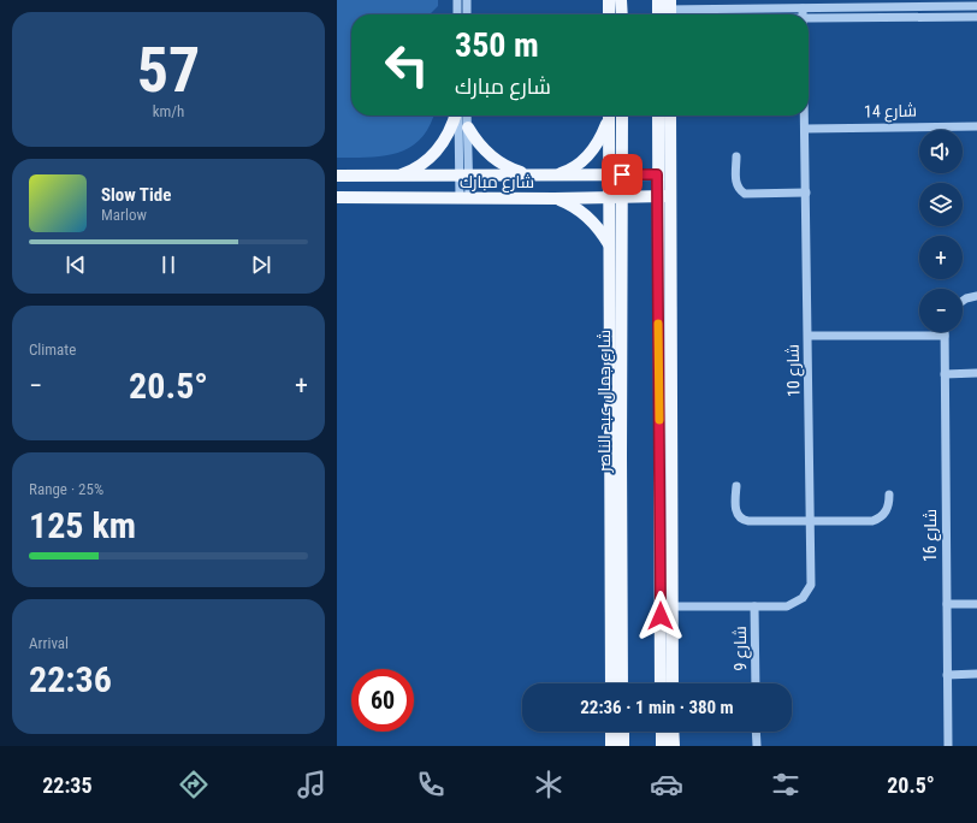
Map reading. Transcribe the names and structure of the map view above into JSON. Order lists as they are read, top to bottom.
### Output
{
  "streets": {
    "main road": ["شارع مبارك", "شارع جمال عبد الناصر"],
    "street": [
      "شارع 14",
      "شارع 10",
      "شارع 16",
      "شارع 9"
    ]
  },
  "crossings": [
    ["شارع 14", "شارع 10"],
    ["شارع مبارك", "شارع جمال عبد الناصر"],
    ["شارع 10", "شارع 9"]
  ],
  "page": {
    "tile": [
      ["57", "km/h"],
      "Climate",
      ["Range · 25%", "125 km"],
      ["Arrival", "22:36"]
    ],
    "turn": ["350 m", "شارع مبارك"],
    "map_buttons": ["+", "−"],
    "song": ["Slow Tide", "Marlow"],
    "heat": ["−", "20.5°", "+"],
    "limit": "60",
    "trip": "22:36 · 1 min · 380 m",
    "tabs": ["22:35", "20.5°"]
  }
}
